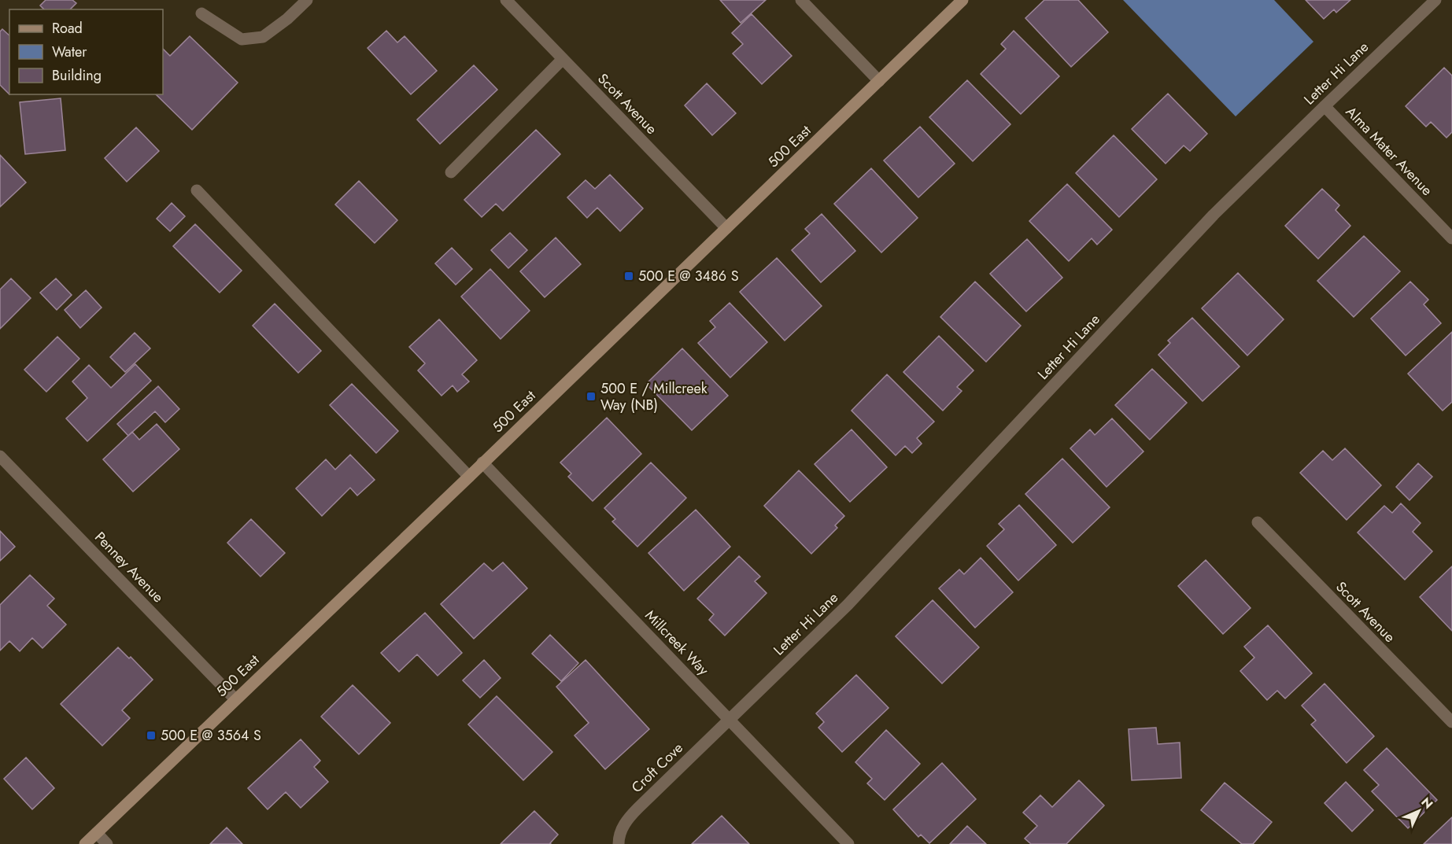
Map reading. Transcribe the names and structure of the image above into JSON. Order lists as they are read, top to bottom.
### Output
{
  "streets": {
    "street": [
      "Letter Hi Lane",
      "Scott Avenue",
      "500 East",
      "Alma Mater Avenue",
      "Penney Avenue",
      "Millcreek Way",
      "Croft Cove"
    ]
  },
  "crossings": [
    ["Letter Hi Lane", "Alma Mater Avenue"],
    ["Letter Hi Lane", "Millcreek Way"],
    ["Letter Hi Lane", "Croft Cove"],
    ["Scott Avenue", "500 East"],
    ["500 East", "Penney Avenue"],
    ["500 East", "Millcreek Way"],
    ["Millcreek Way", "Croft Cove"]
  ],
  "places": {
    "transit": ["500 E @ 3486 S", "500 E / Millcreek Way (NB)", "500 E @ 3564 S"]
  },
  "legend": ["Road", "Water", "Building"],
  "north": "top right"
}
